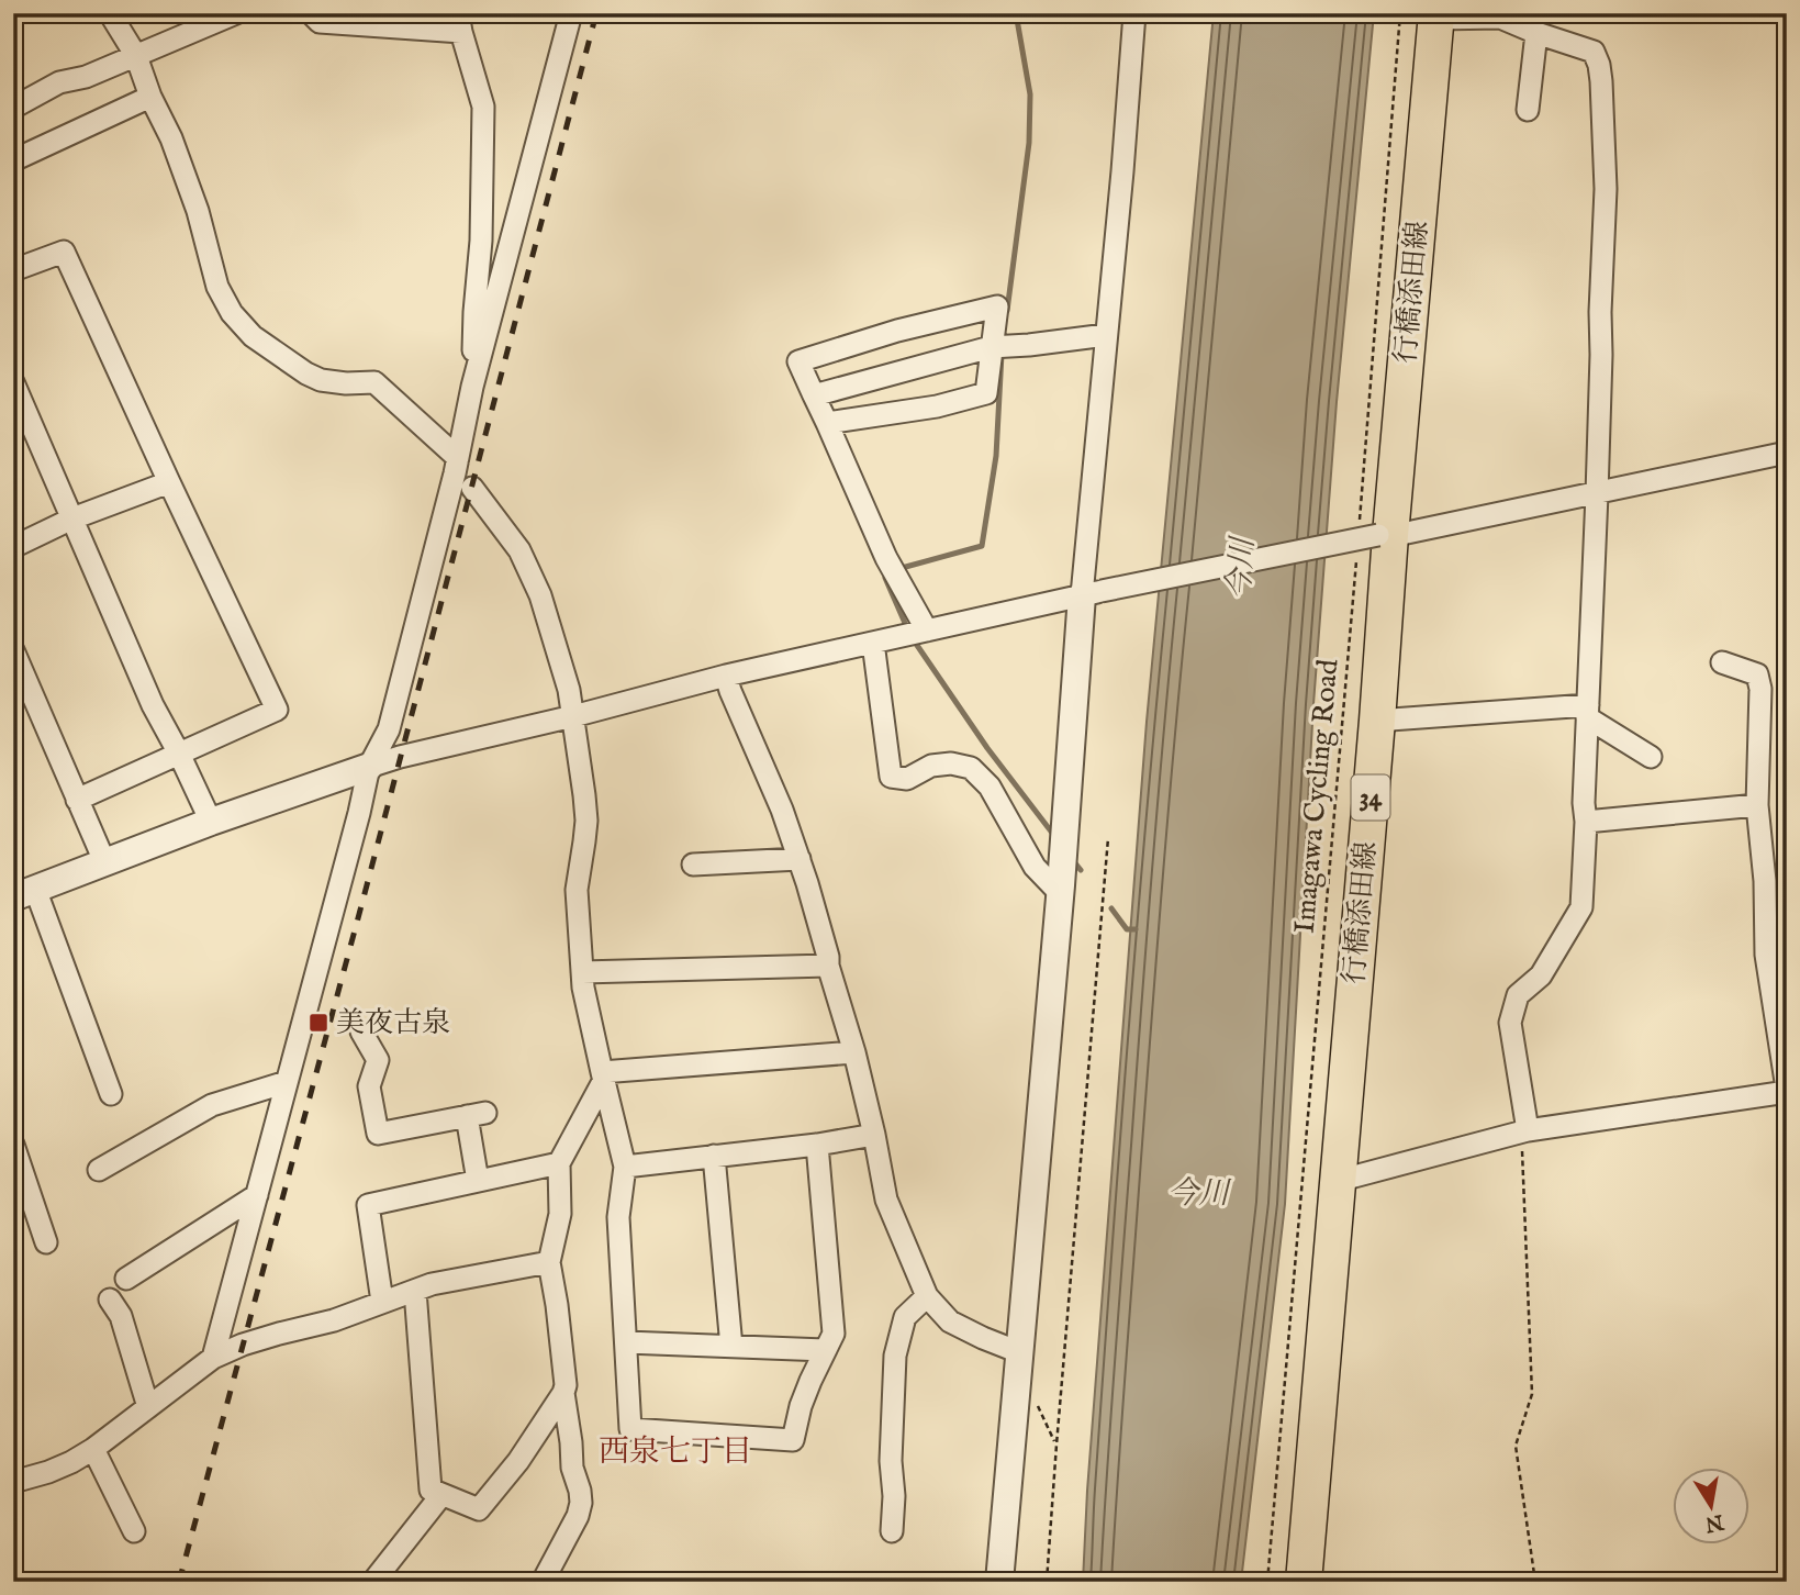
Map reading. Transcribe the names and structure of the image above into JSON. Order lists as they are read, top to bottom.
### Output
{
  "streets": {
    "main road": ["行橋添田線", "34"],
    "path": ["Imagawa Cycling Road"]
  },
  "districts": ["西泉七丁目"],
  "water": ["今川"],
  "places": {
    "transit": ["美夜古泉"]
  },
  "north": "bottom"
}
